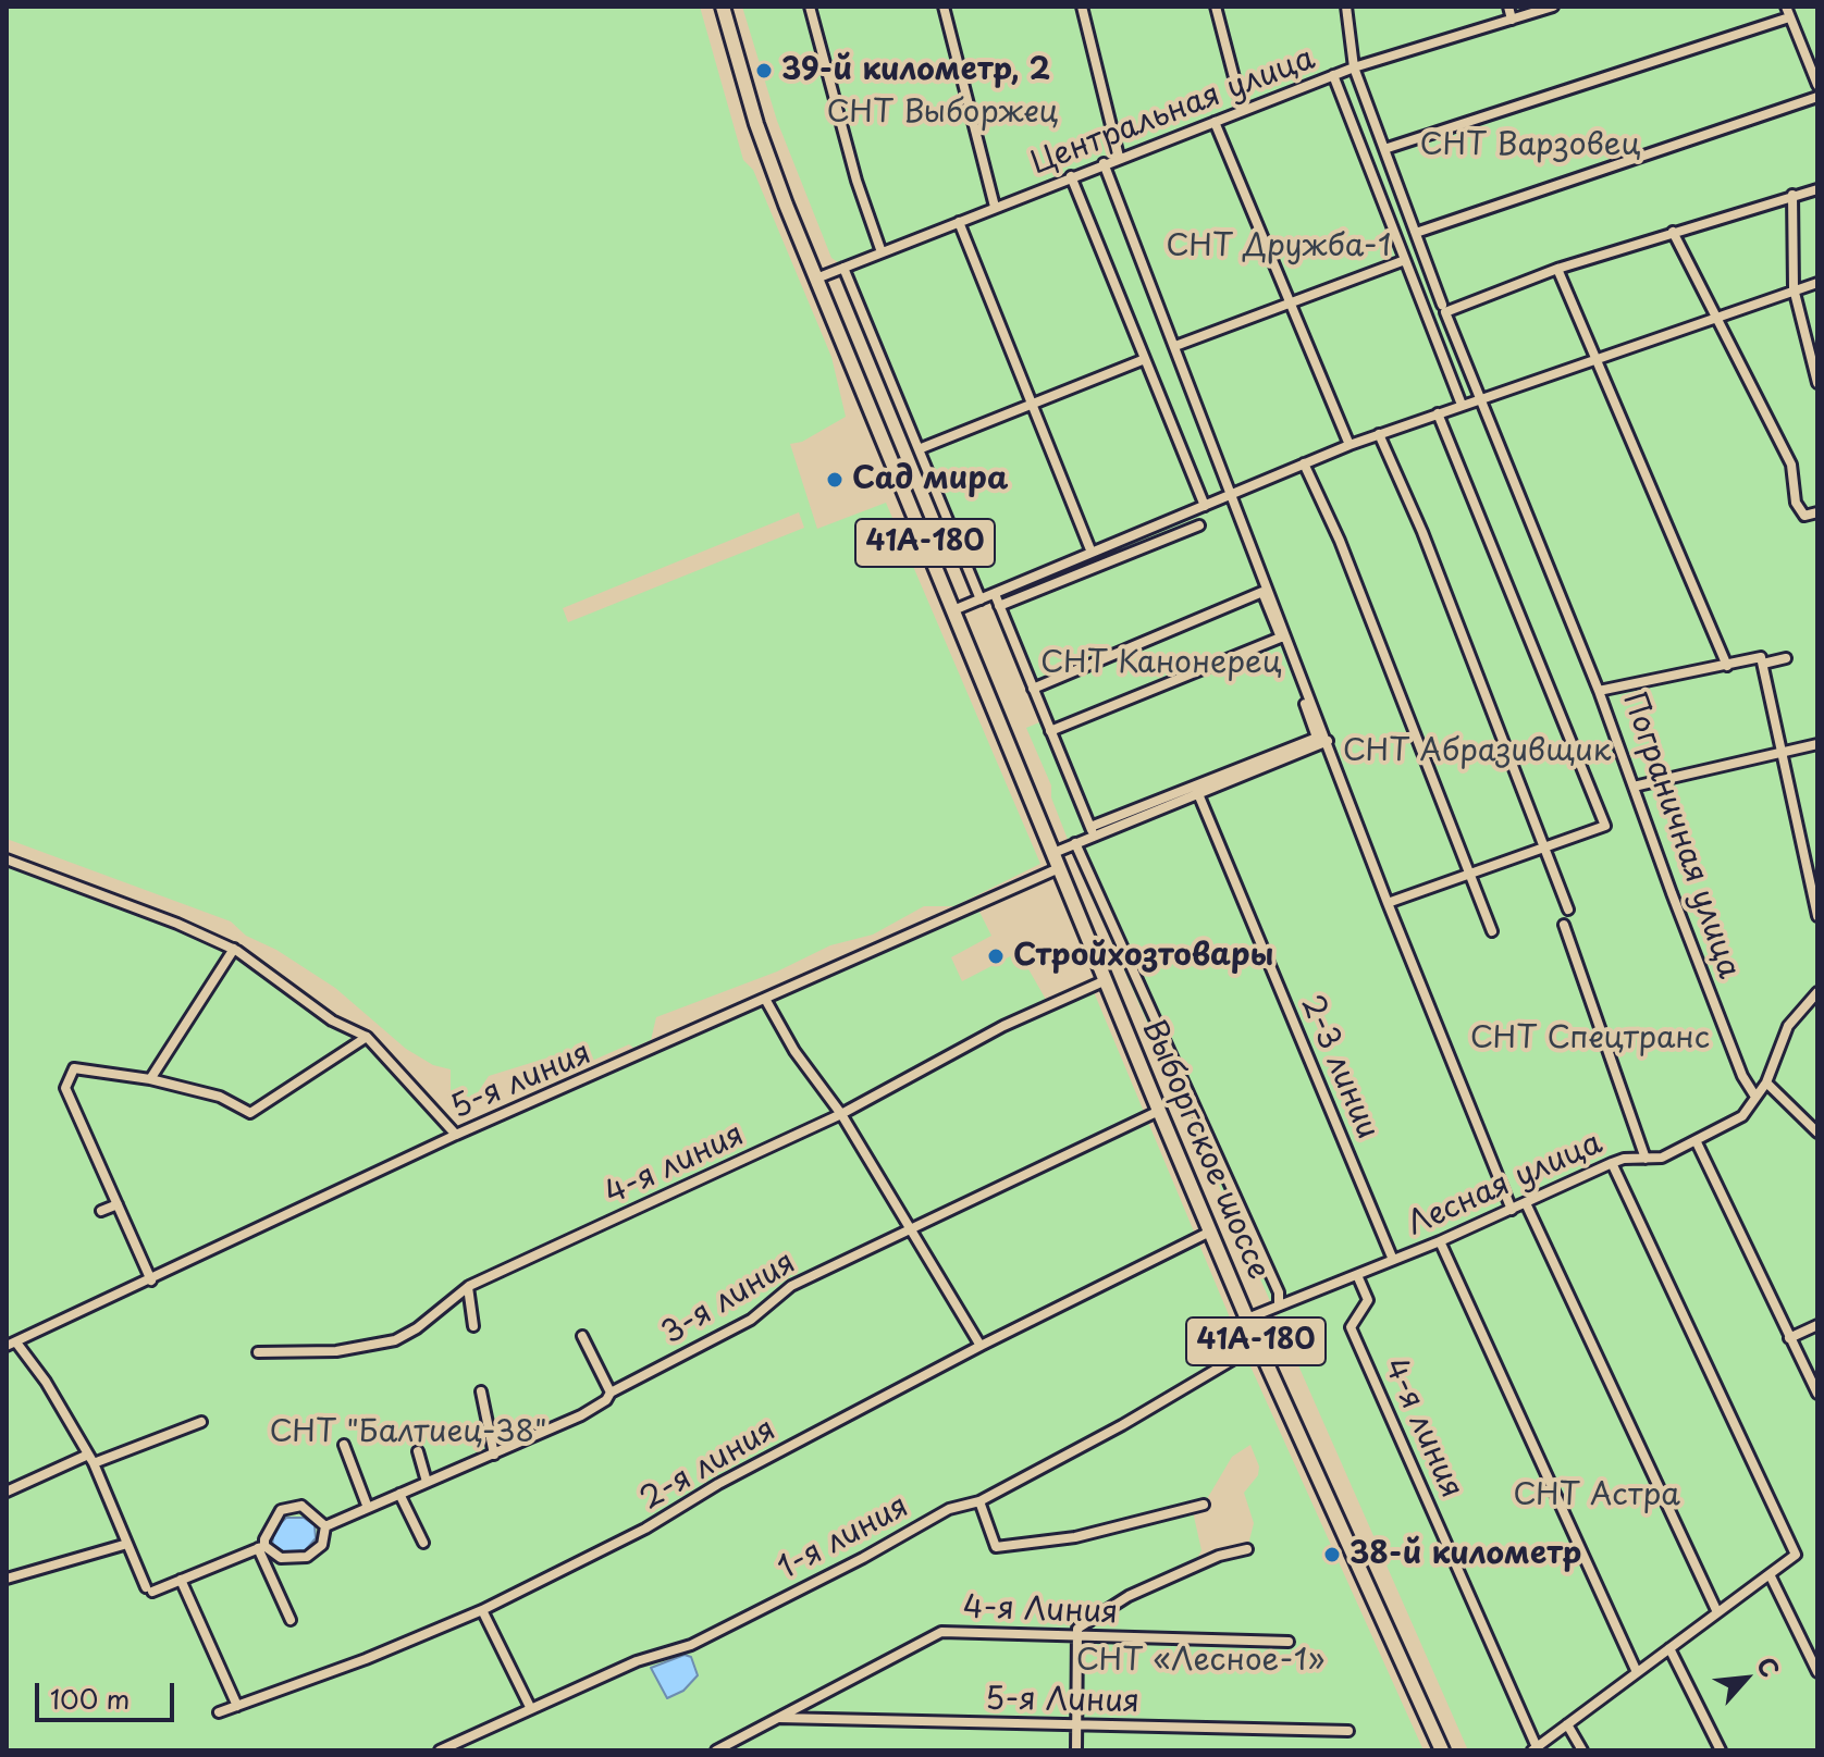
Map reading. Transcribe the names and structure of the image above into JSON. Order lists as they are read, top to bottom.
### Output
{
  "streets": {
    "main road": ["41А-180", "Выборгское шоссе"],
    "street": [
      "Центральная улица",
      "Пограничная улица",
      "2-3 линии",
      "5-я линия",
      "4-я линия",
      "Лесная улица",
      "3-я линия",
      "2-я линия",
      "1-я линия",
      "4-я Линия",
      "5-я Линия"
    ]
  },
  "crossings": [
    ["Центральная улица", "41А-180"],
    ["41А-180", "Выборгское шоссе"],
    ["Пограничная улица", "Лесная улица"],
    ["2-3 линии", "Лесная улица"],
    ["5-я линия", "Выборгское шоссе"],
    ["Выборгское шоссе", "4-я линия"],
    ["Выборгское шоссе", "Лесная улица"],
    ["Выборгское шоссе", "3-я линия"],
    ["Выборгское шоссе", "2-я линия"],
    ["Выборгское шоссе", "1-я линия"],
    ["4-я линия", "Лесная улица"],
    ["4-я Линия", "5-я Линия"]
  ],
  "parks": [
    "СНТ Выборжец",
    "СНТ Варзовец",
    "СНТ Дружба-1",
    "СНТ Канонерец",
    "СНТ Абразивщик",
    "СНТ Спецтранс",
    "СНТ \"Балтиец-38\"",
    "СНТ Астра",
    "СНТ «Лесное-1»"
  ],
  "places": [
    "39-й километр, 2",
    "Сад мира",
    "Стройхозтовары",
    "38-й километр"
  ],
  "scale_bar": "100 m",
  "north": "top right"
}
